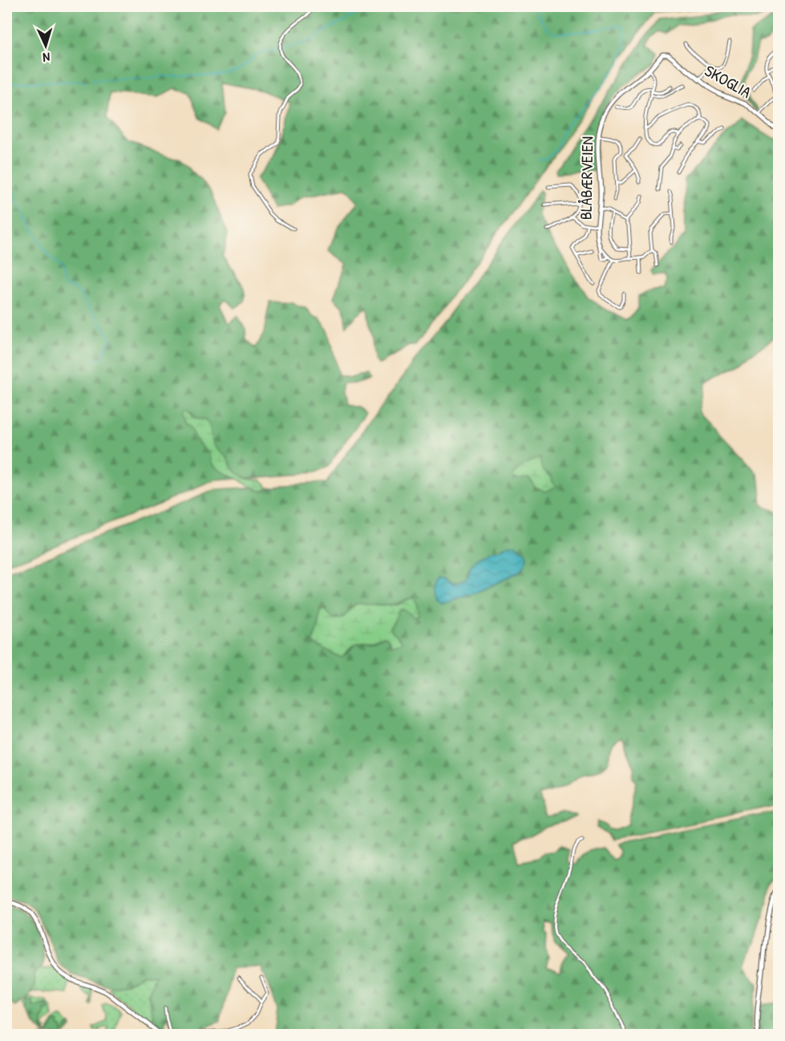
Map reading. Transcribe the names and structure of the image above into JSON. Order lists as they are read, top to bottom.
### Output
{
  "streets": {
    "main road": ["SKOGLIA", "BLÅBÆRVEIEN"]
  },
  "crossings": [
    ["SKOGLIA", "BLÅBÆRVEIEN"]
  ],
  "north": "bottom"
}
